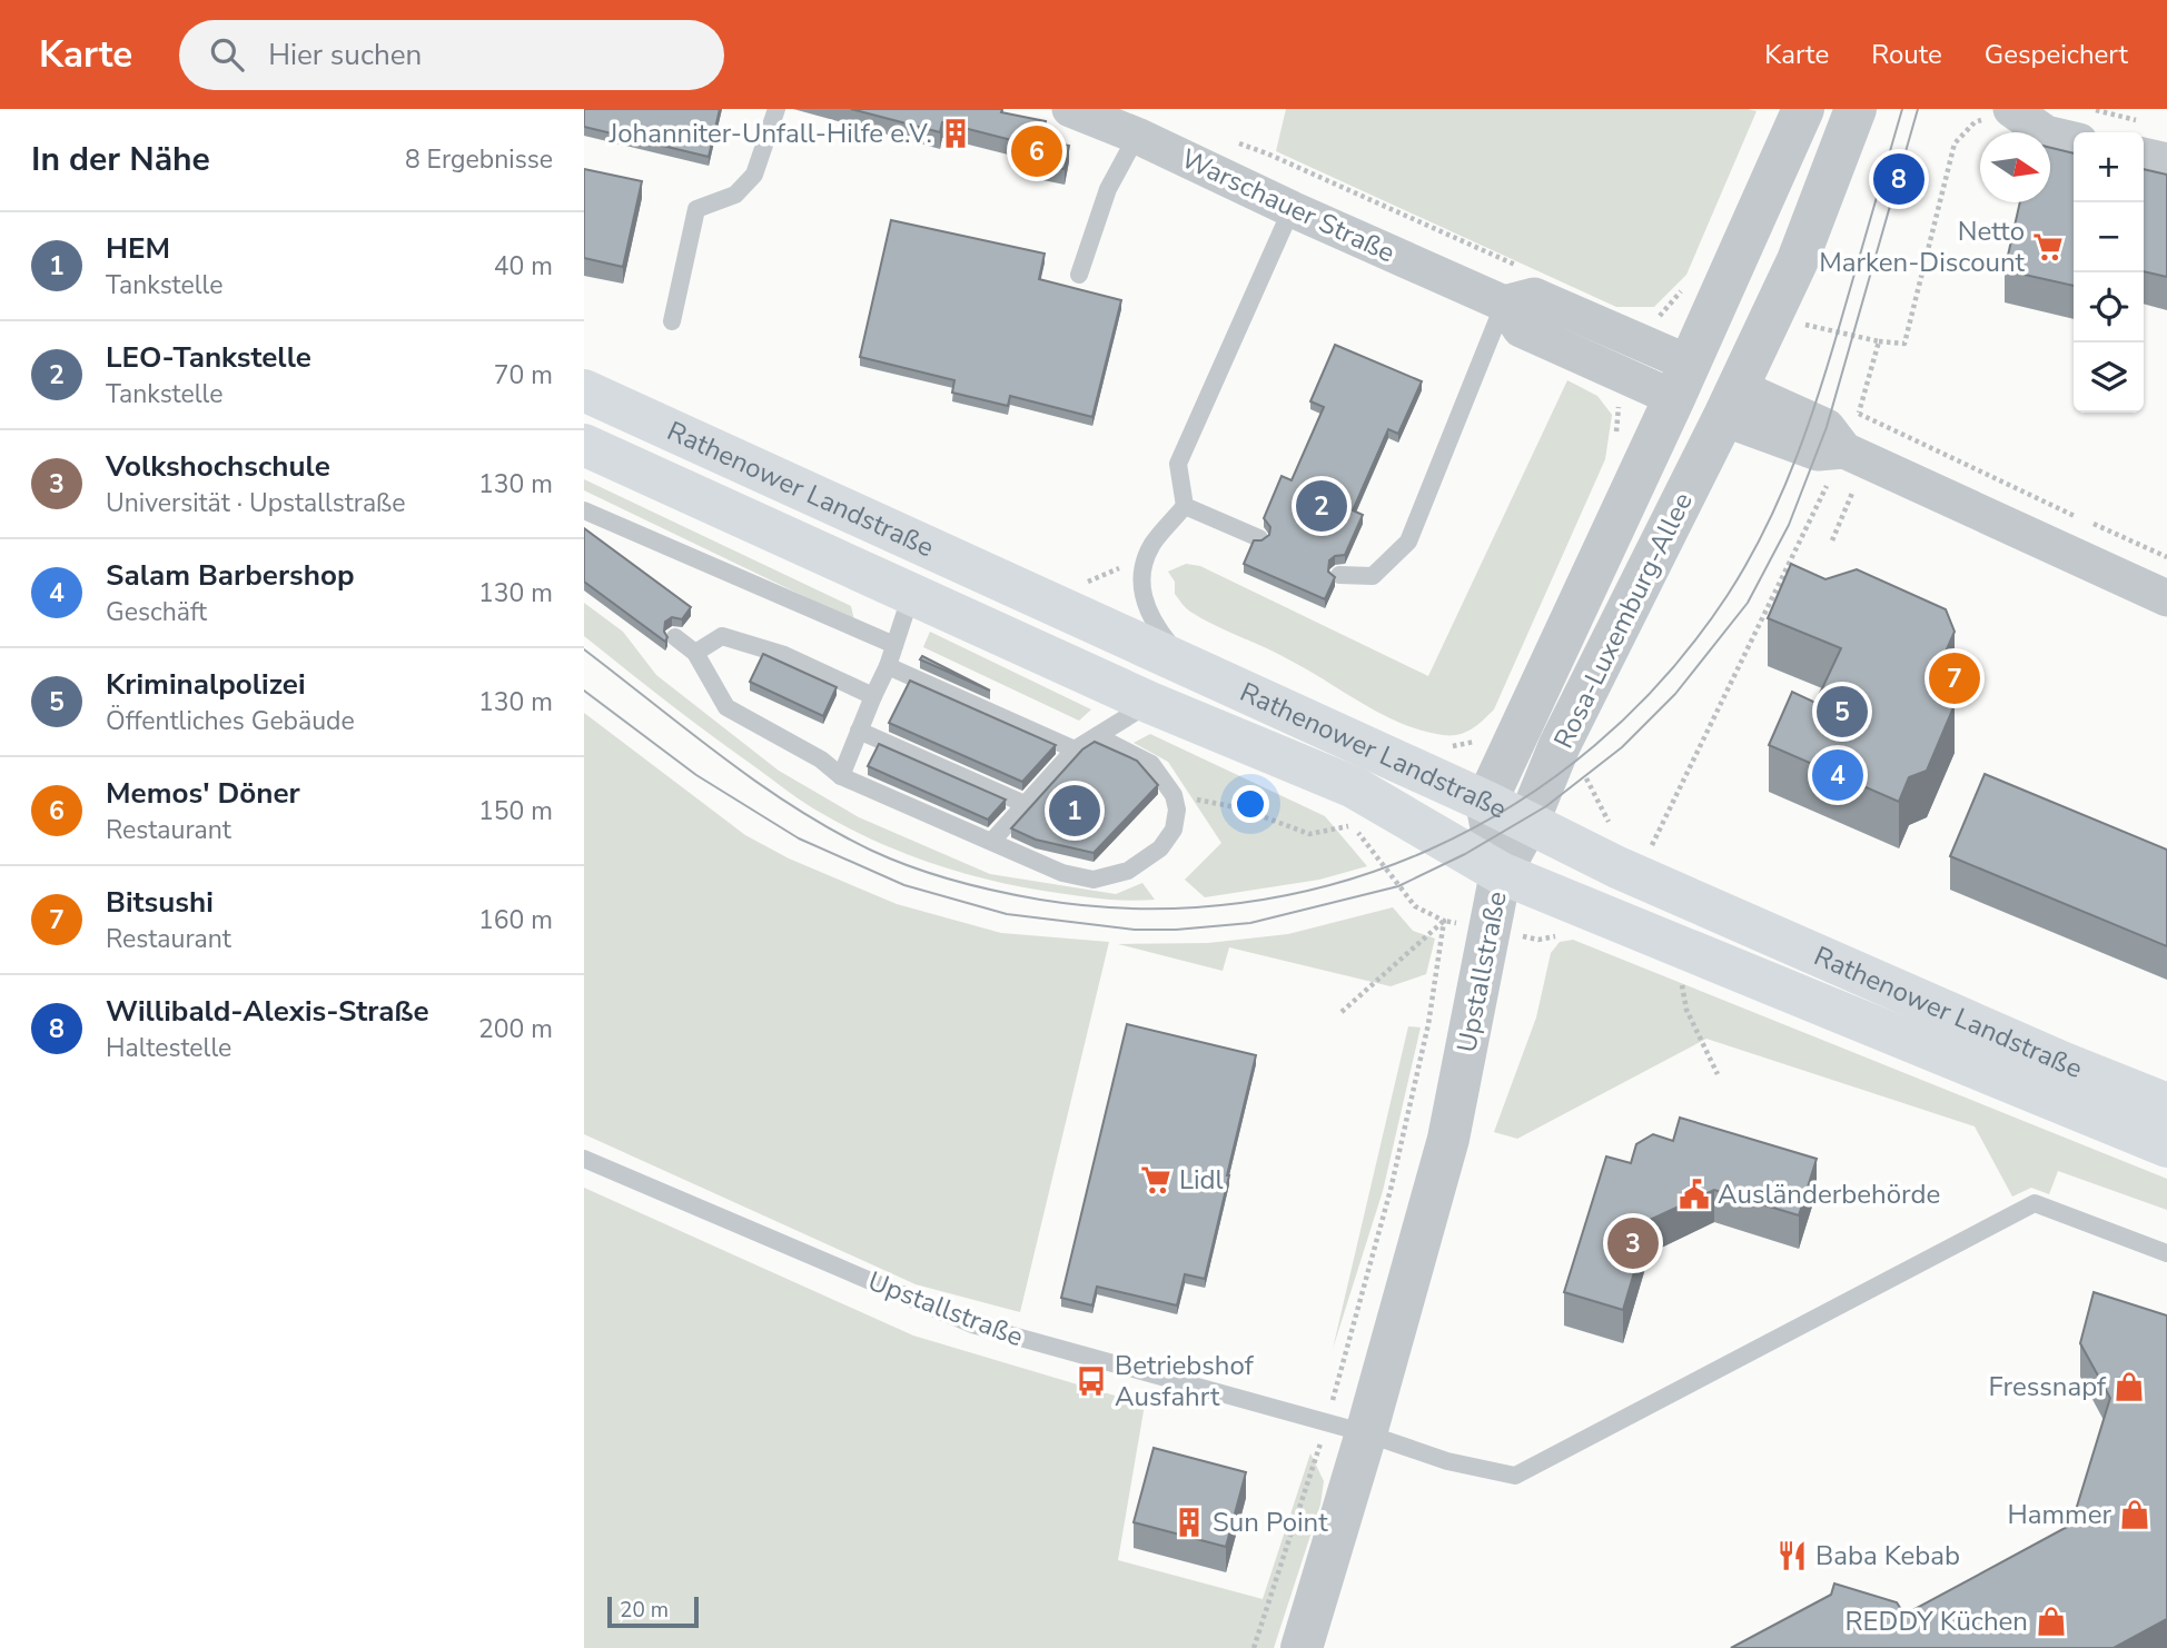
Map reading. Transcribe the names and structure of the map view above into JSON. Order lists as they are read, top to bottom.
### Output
{
  "streets": {
    "main road": ["Rathenower Landstraße"],
    "street": ["Warschauer Straße", "Rosa-Luxemburg-Allee", "Upstallstraße"]
  },
  "crossings": [
    ["Warschauer Straße", "Rosa-Luxemburg-Allee"],
    ["Rathenower Landstraße", "Rosa-Luxemburg-Allee"],
    ["Rathenower Landstraße", "Upstallstraße"],
    ["Rosa-Luxemburg-Allee", "Upstallstraße"]
  ],
  "places": {
    "building": ["Johanniter-Unfall-Hilfe e.V.", "Sun Point"],
    "supermarket": ["Netto Marken-Discount", "Lidl"],
    "public building": ["Ausländerbehörde"],
    "bus stop": ["Betriebshof Ausfahrt"],
    "shop": ["Fressnapf", "Hammer", "REDDY Küchen"],
    "restaurant": ["Baba Kebab"]
  },
  "scale_bar": "20 m",
  "north": "right",
  "page": {
    "header": "Karte",
    "search": "Hier suchen",
    "nav": ["Karte", "Route", "Gespeichert"],
    "heading": ["In der Nähe", "8 Ergebnisse"],
    "pins": [
      "6",
      "8",
      "2",
      "7",
      "5",
      "4",
      "1",
      "3"
    ],
    "map_buttons": ["+", "−"],
    "list": [
      {
        "mark": "1",
        "name": "HEM",
        "note": "Tankstelle",
        "value": "40 m"
      },
      {
        "mark": "2",
        "name": "LEO-Tankstelle",
        "note": "Tankstelle",
        "value": "70 m"
      },
      {
        "mark": "3",
        "name": "Volkshochschule",
        "note": "Universität · Upstallstraße",
        "value": "130 m"
      },
      {
        "mark": "4",
        "name": "Salam Barbershop",
        "note": "Geschäft",
        "value": "130 m"
      },
      {
        "mark": "5",
        "name": "Kriminalpolizei",
        "note": "Öffentliches Gebäude",
        "value": "130 m"
      },
      {
        "mark": "6",
        "name": "Memos' Döner",
        "note": "Restaurant",
        "value": "150 m"
      },
      {
        "mark": "7",
        "name": "Bitsushi",
        "note": "Restaurant",
        "value": "160 m"
      },
      {
        "mark": "8",
        "name": "Willibald-Alexis-Straße",
        "note": "Haltestelle",
        "value": "200 m"
      }
    ],
    "scale": "20 m"
  }
}
